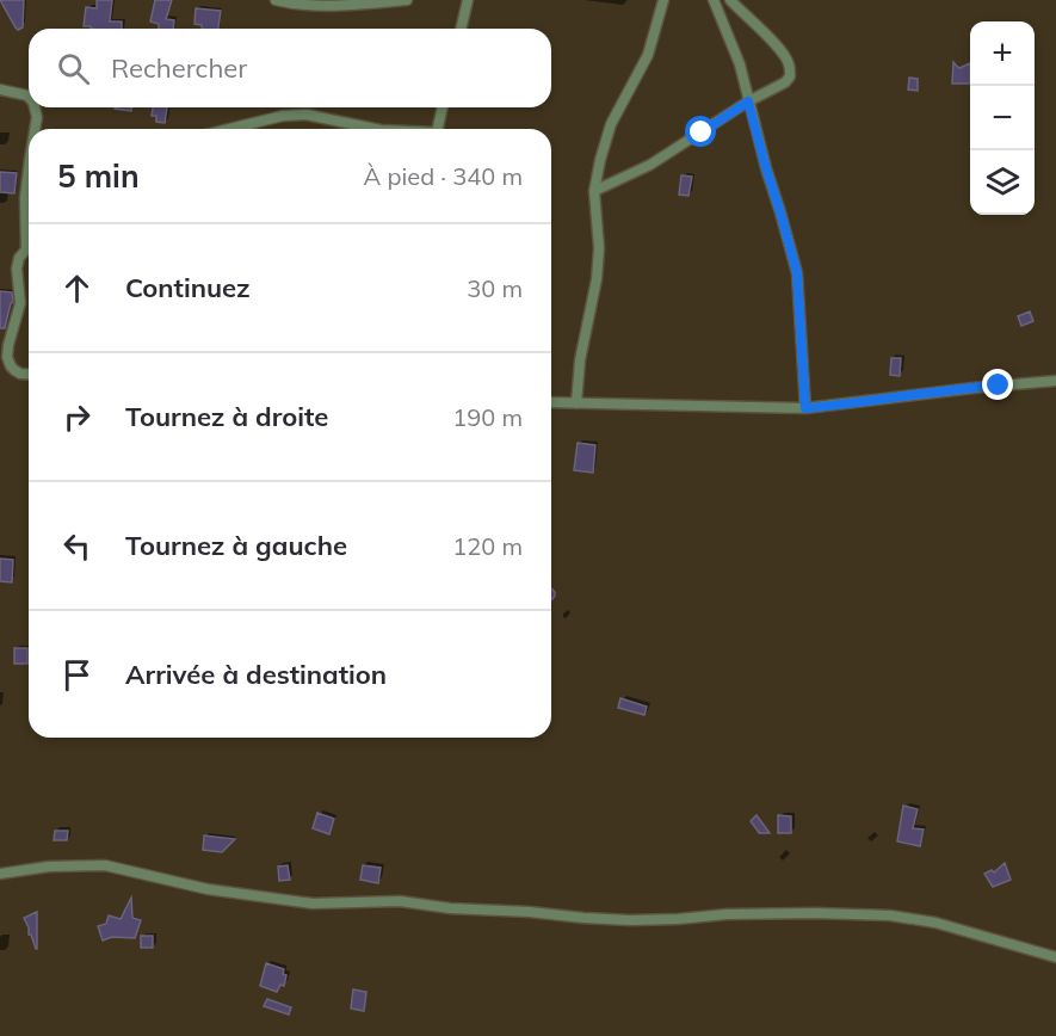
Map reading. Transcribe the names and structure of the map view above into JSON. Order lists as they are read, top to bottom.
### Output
{
  "page": {
    "map_buttons": ["+", "−"],
    "search": "Rechercher",
    "heading": ["5 min", "À pied · 340 m"],
    "list": [
      ["Continuez", "30 m"],
      ["Tournez à droite", "190 m"],
      ["Tournez à gauche", "120 m"],
      "Arrivée à destination"
    ]
  }
}
